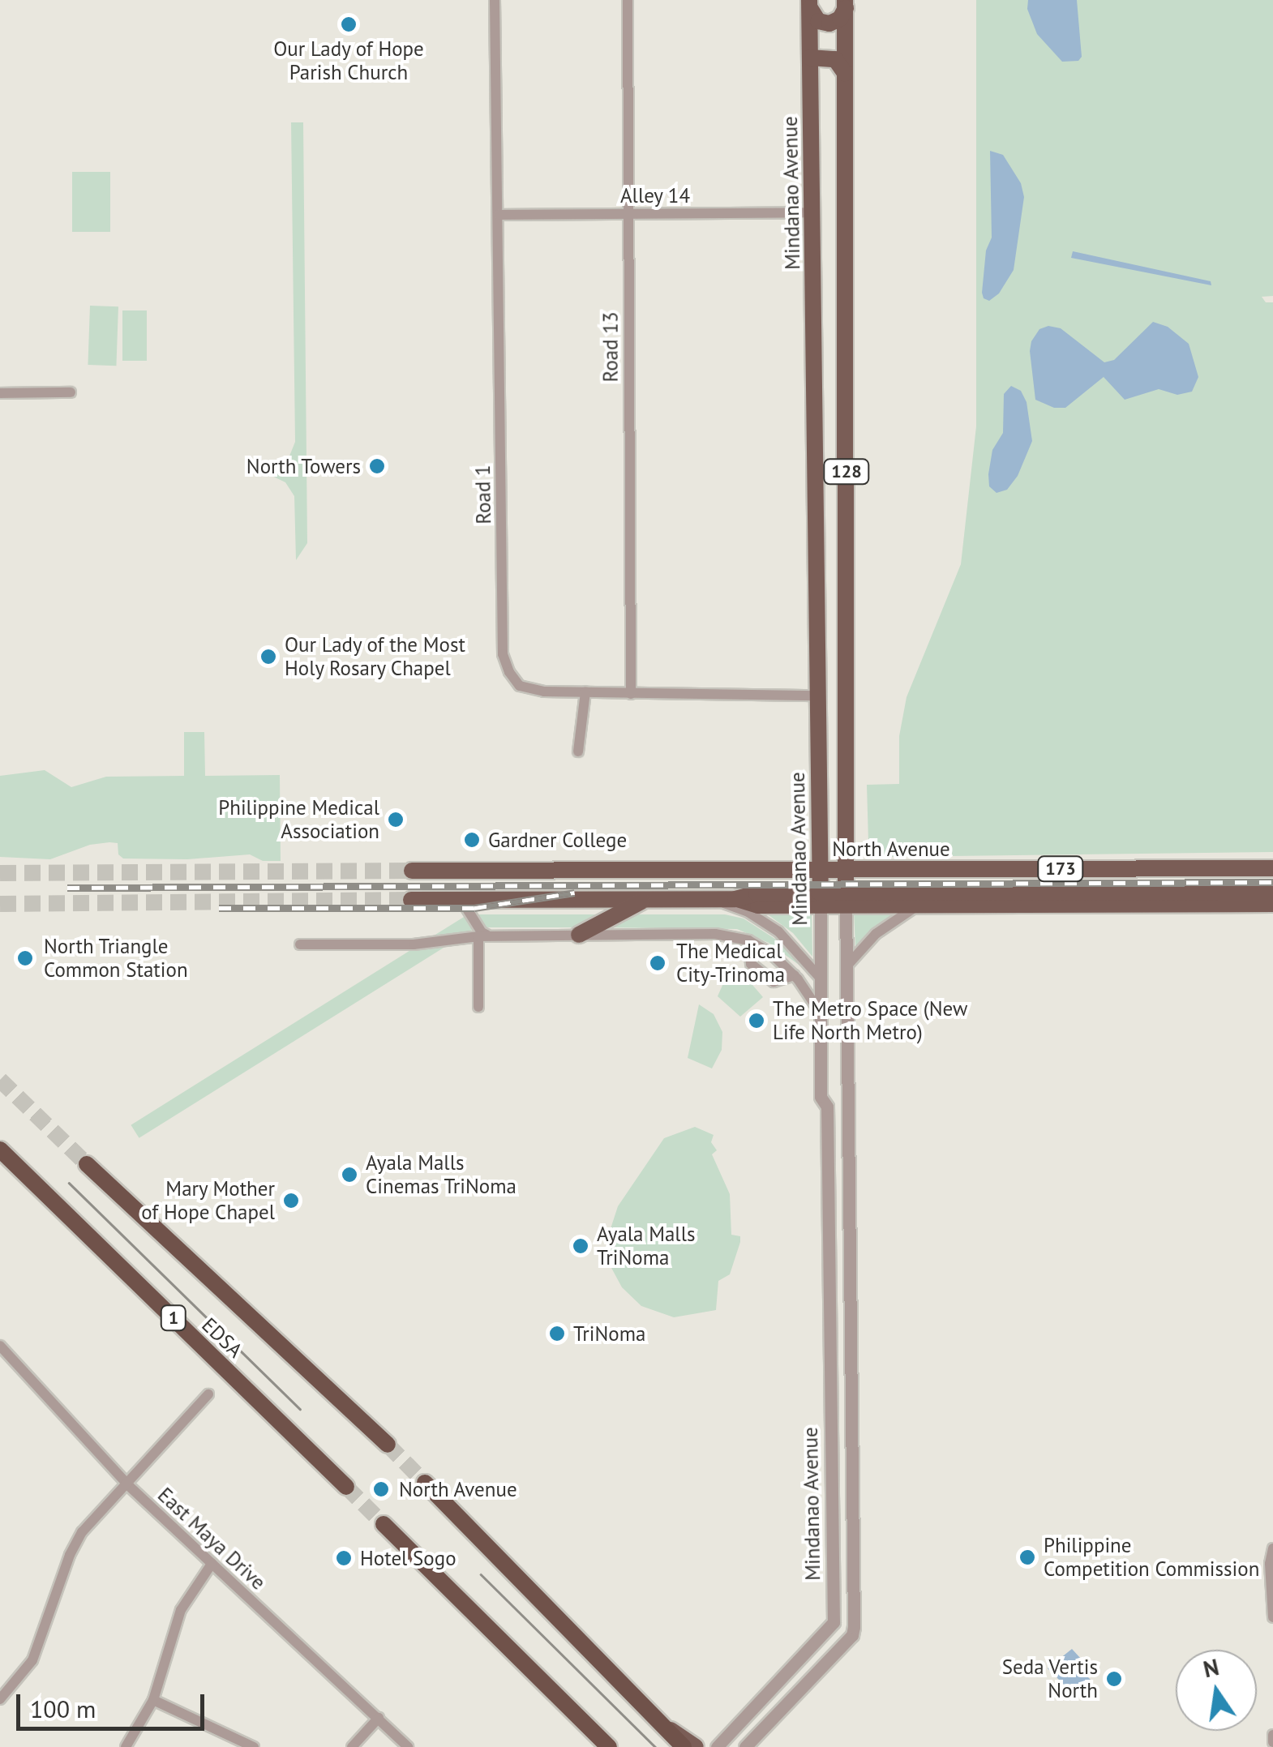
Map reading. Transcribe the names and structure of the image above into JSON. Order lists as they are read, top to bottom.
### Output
{
  "streets": {
    "highway": ["1", "EDSA"],
    "main road": [
      "Mindanao Avenue",
      "128",
      "North Avenue",
      "173"
    ],
    "street": [
      "Alley 14",
      "Road 13",
      "Road 1",
      "East Maya Drive"
    ]
  },
  "crossings": [
    ["Mindanao Avenue", "Alley 14"],
    ["Mindanao Avenue", "Road 1"],
    ["Mindanao Avenue", "North Avenue"],
    ["Mindanao Avenue", "173"],
    ["Alley 14", "Road 13"],
    ["Alley 14", "Road 1"],
    ["Road 13", "Road 1"]
  ],
  "places": [
    "Our Lady of Hope Parish Church",
    "North Towers",
    "Our Lady of the Most Holy Rosary Chapel",
    "Philippine Medical Association",
    "Gardner College",
    "North Triangle Common Station",
    "The Medical City-Trinoma",
    "The Metro Space (New Life North Metro)",
    "Ayala Malls Cinemas TriNoma",
    "Mary Mother of Hope Chapel",
    "Ayala Malls TriNoma",
    "TriNoma",
    "North Avenue",
    "Philippine Competition Commission",
    "Hotel Sogo",
    "Seda Vertis North"
  ],
  "scale_bar": "100 m",
  "north": "top"
}
